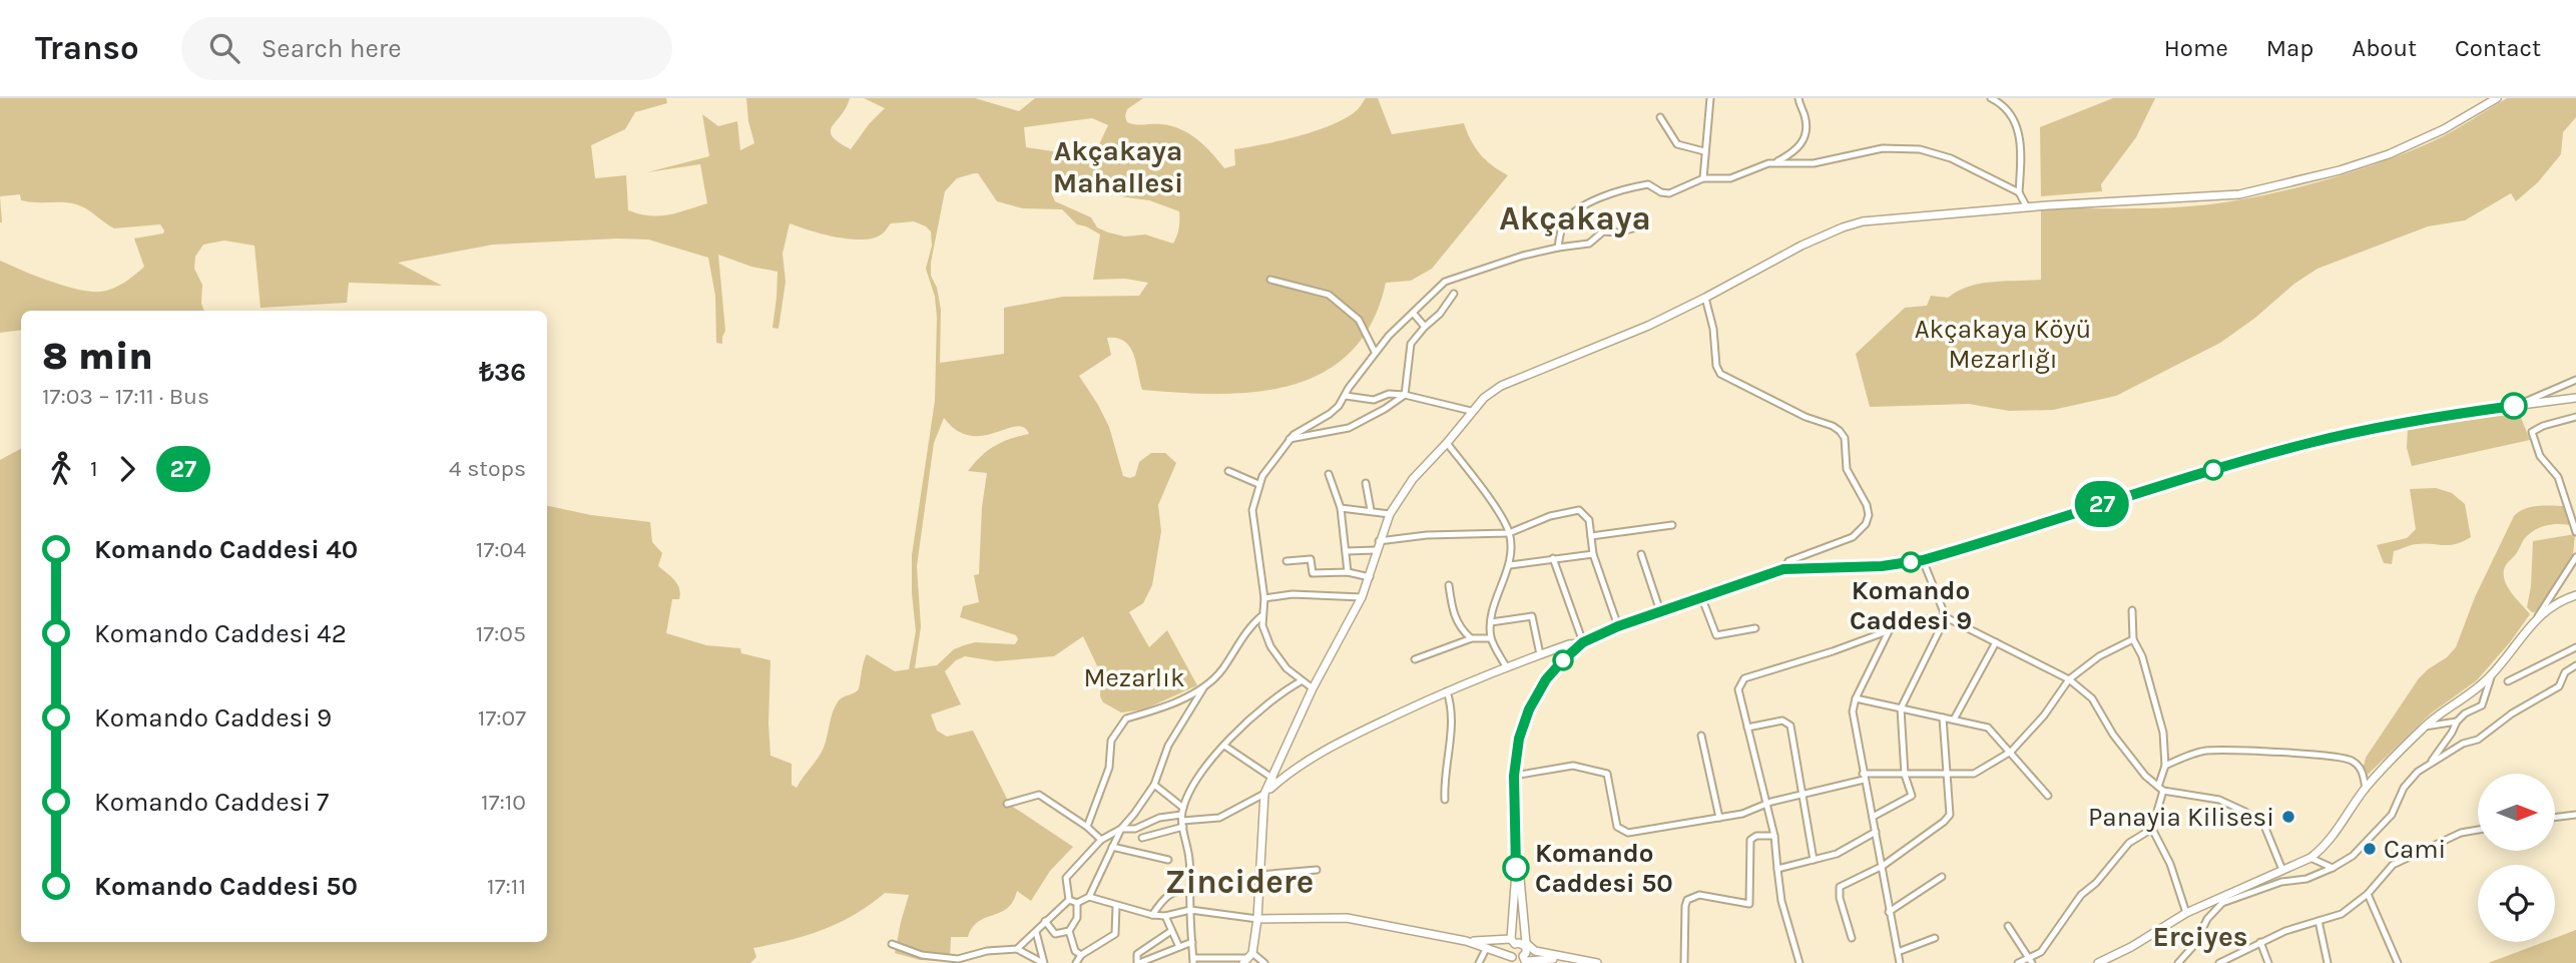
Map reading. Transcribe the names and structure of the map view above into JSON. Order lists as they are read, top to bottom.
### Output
{
  "districts": [
    "Akçakaya Mahallesi",
    "Akçakaya",
    "Zincidere",
    "Erciyes"
  ],
  "parks": ["Akçakaya Köyü Mezarlığı", "Mezarlık"],
  "places": [
    "Komando Caddesi 9",
    "Panayia Kilisesi",
    "Cami",
    "Komando Caddesi 50"
  ],
  "lines": ["bus line 27"],
  "north": "right",
  "page": {
    "header": "Transo",
    "search": "Search here",
    "nav": [
      "Home",
      "Map",
      "About",
      "Contact"
    ],
    "on_map": "27",
    "heading": ["8 min", "17:03 – 17:11 · Bus", "₺36"],
    "legs": ["1", "27", "4 stops"],
    "list": [
      {
        "name": "Komando Caddesi 40",
        "value": "17:04"
      },
      {
        "name": "Komando Caddesi 42",
        "value": "17:05"
      },
      {
        "name": "Komando Caddesi 9",
        "value": "17:07"
      },
      {
        "name": "Komando Caddesi 7",
        "value": "17:10"
      },
      {
        "name": "Komando Caddesi 50",
        "value": "17:11"
      }
    ]
  }
}
